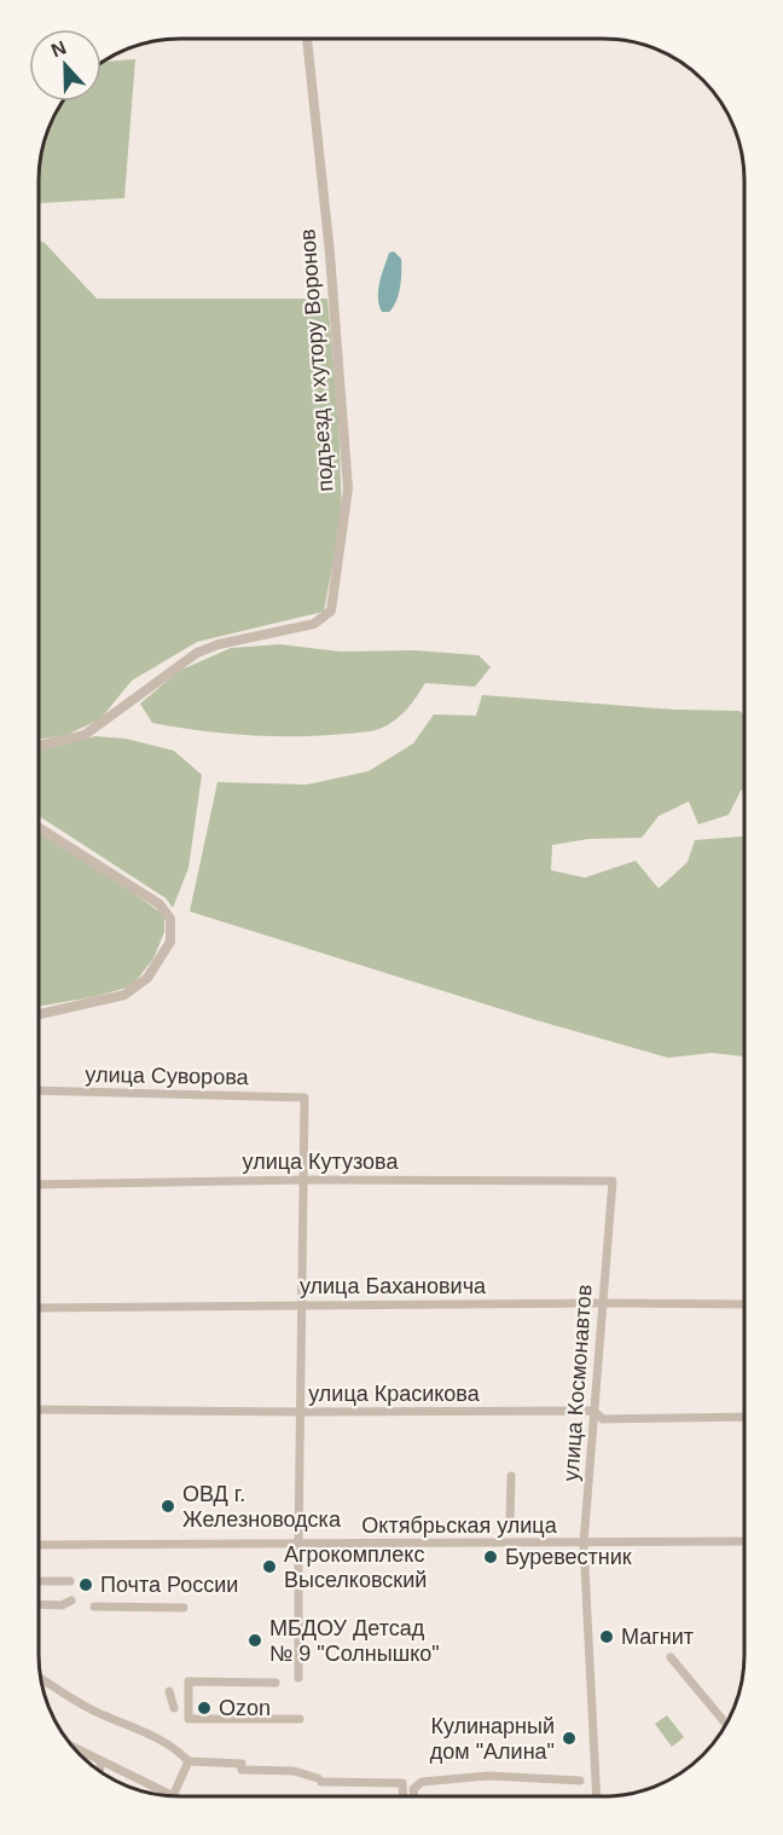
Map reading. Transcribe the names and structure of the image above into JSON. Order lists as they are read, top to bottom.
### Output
{
  "streets": {
    "street": [
      "подъезд к хутору Воронов",
      "улица Суворова",
      "улица Кутузова",
      "улица Бахановича",
      "улица Космонавтов",
      "улица Красикова",
      "Октябрьская улица"
    ]
  },
  "crossings": [
    ["улица Суворова", "улица Кутузова"],
    ["улица Кутузова", "улица Космонавтов"],
    ["улица Бахановича", "улица Космонавтов"],
    ["улица Космонавтов", "улица Красикова"],
    ["улица Космонавтов", "Октябрьская улица"]
  ],
  "places": [
    "ОВД г. Железноводска",
    "Буревестник",
    "Агрокомплекс Выселковский",
    "Почта России",
    "Магнит",
    "МБДОУ Детсад № 9 \"Солнышко\"",
    "Ozon",
    "Кулинарный дом \"Алина\""
  ],
  "north": "top"
}
